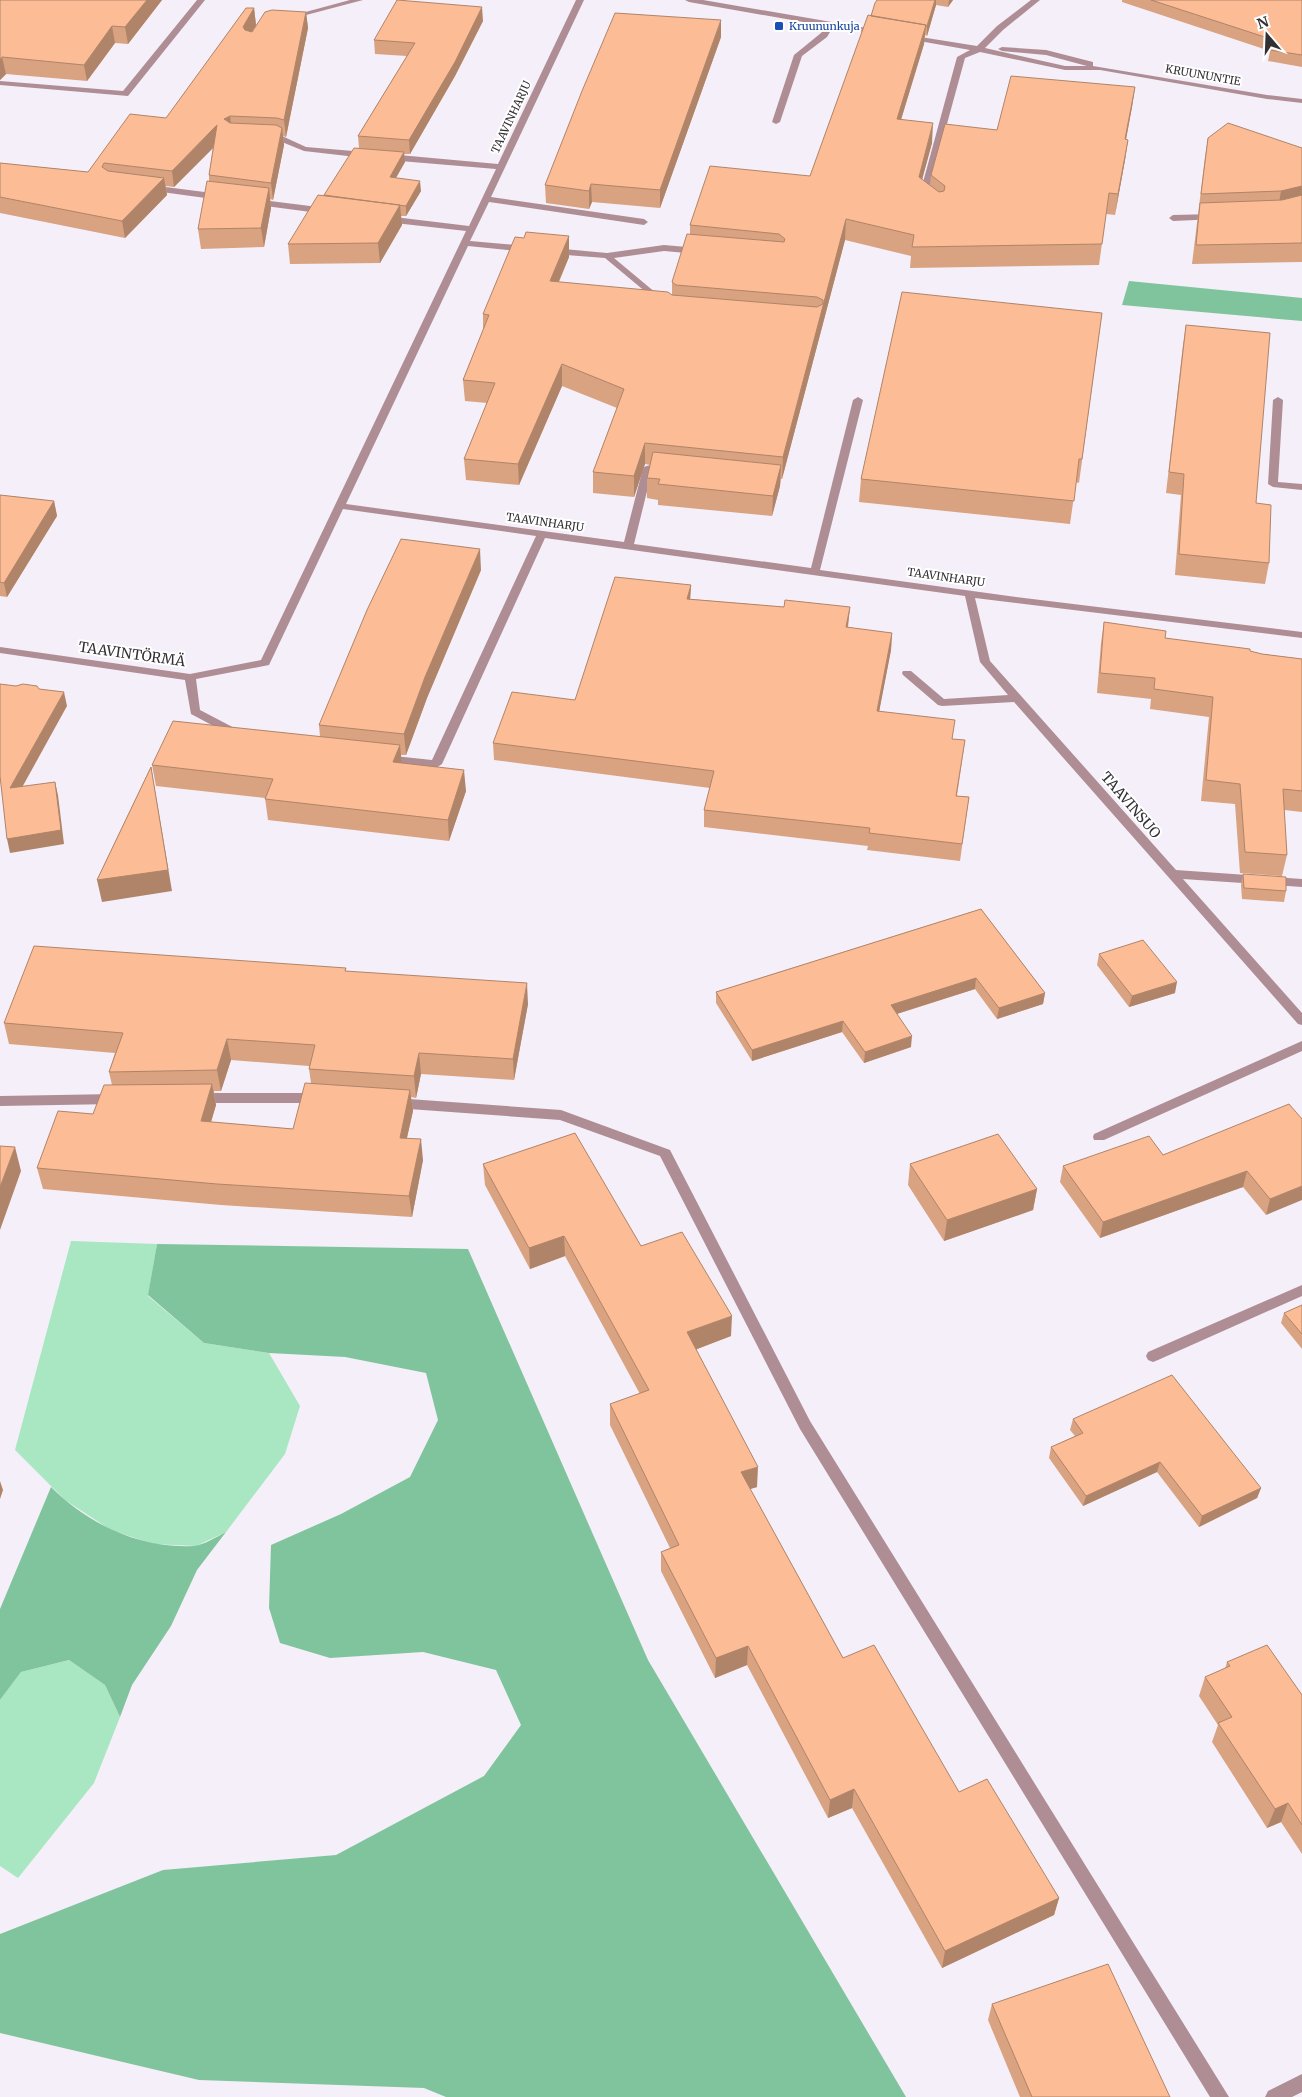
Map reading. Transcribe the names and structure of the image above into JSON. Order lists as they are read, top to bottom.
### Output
{
  "streets": {
    "street": [
      "KRUUNUNTIE",
      "TAAVINHARJU",
      "TAAVINTÖRMÄ",
      "TAAVINSUO"
    ]
  },
  "crossings": [
    ["TAAVINHARJU", "TAAVINTÖRMÄ"],
    ["TAAVINHARJU", "TAAVINSUO"]
  ],
  "places": {
    "transit": ["Kruununkuja"]
  },
  "north": "top"
}
